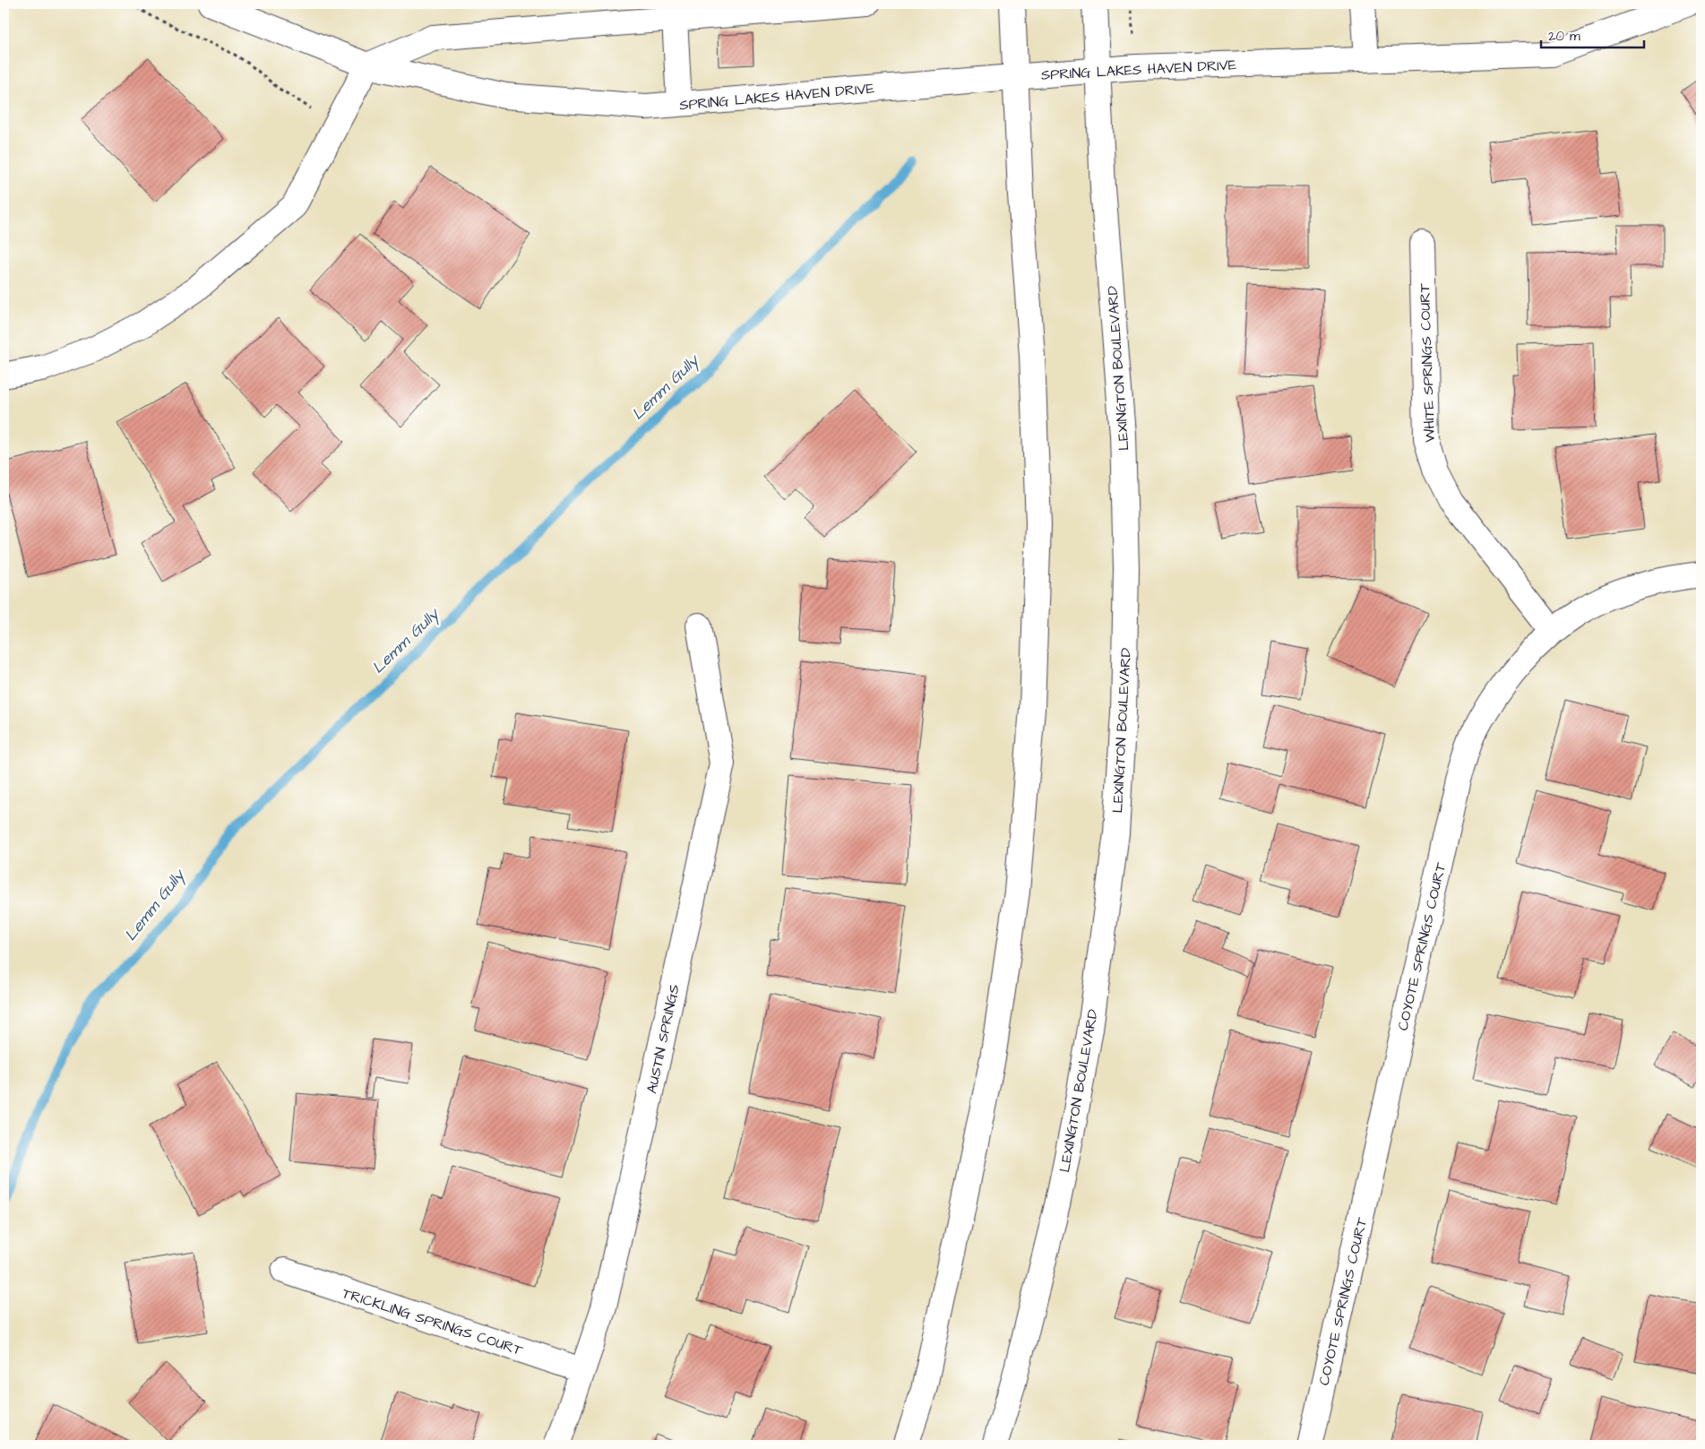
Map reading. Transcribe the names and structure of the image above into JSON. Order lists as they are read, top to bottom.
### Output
{
  "streets": {
    "street": [
      "SPRING LAKES HAVEN DRIVE",
      "WHITE SPRINGS COURT",
      "LEXINGTON BOULEVARD",
      "COYOTE SPRINGS COURT",
      "AUSTIN SPRINGS",
      "TRICKLING SPRINGS COURT"
    ]
  },
  "crossings": [
    ["SPRING LAKES HAVEN DRIVE", "LEXINGTON BOULEVARD"],
    ["WHITE SPRINGS COURT", "COYOTE SPRINGS COURT"],
    ["AUSTIN SPRINGS", "TRICKLING SPRINGS COURT"]
  ],
  "water": ["Lemm Gully"],
  "scale_bar": "20 m"
}
